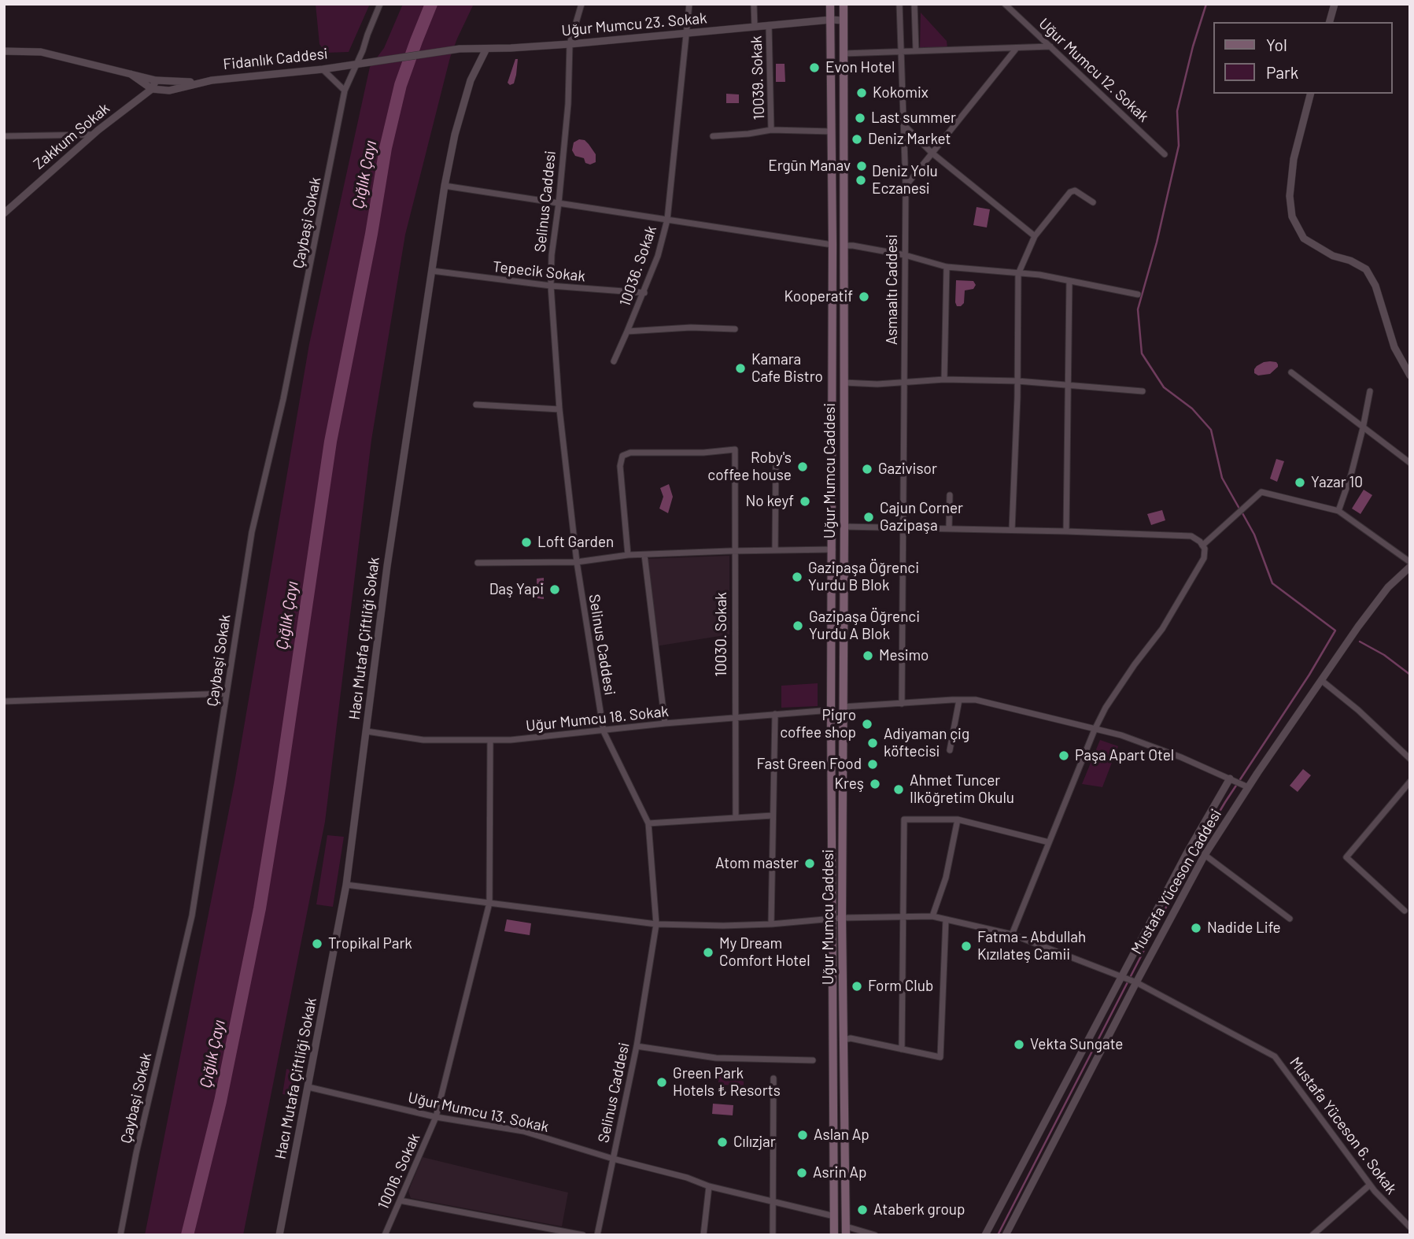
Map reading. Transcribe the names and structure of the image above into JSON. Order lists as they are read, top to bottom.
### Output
{
  "streets": {
    "main road": ["Uğur Mumcu Caddesi"],
    "street": [
      "Uğur Mumcu 23. Sokak",
      "Fidanlık Caddesi",
      "Uğur Mumcu 12. Sokak",
      "10039. Sokak",
      "Zakkum Sokak",
      "Selinus Caddesi",
      "Çaybaşi Sokak",
      "10036. Sokak",
      "Tepecik Sokak",
      "Asmaaltı Caddesi",
      "10030. Sokak",
      "Hacı Mutafa Çiftliği Sokak",
      "Uğur Mumcu 18. Sokak",
      "Mustafa Yüceson Caddesi",
      "Uğur Mumcu 13. Sokak",
      "Mustafa Yüceson 6. Sokak",
      "10016. Sokak"
    ]
  },
  "crossings": [
    ["Uğur Mumcu 23. Sokak", "Fidanlık Caddesi"],
    ["Uğur Mumcu 23. Sokak", "10039. Sokak"],
    ["Uğur Mumcu 23. Sokak", "Selinus Caddesi"],
    ["Uğur Mumcu 23. Sokak", "10036. Sokak"],
    ["Uğur Mumcu 23. Sokak", "Uğur Mumcu Caddesi"],
    ["Uğur Mumcu 23. Sokak", "Hacı Mutafa Çiftliği Sokak"],
    ["Fidanlık Caddesi", "Zakkum Sokak"],
    ["Fidanlık Caddesi", "Çaybaşi Sokak"],
    ["Selinus Caddesi", "Tepecik Sokak"],
    ["Selinus Caddesi", "Uğur Mumcu 18. Sokak"],
    ["Selinus Caddesi", "Uğur Mumcu 13. Sokak"],
    ["Selinus Caddesi", "Mustafa Yüceson 6. Sokak"],
    ["10036. Sokak", "Tepecik Sokak"],
    ["Tepecik Sokak", "Hacı Mutafa Çiftliği Sokak"],
    ["Uğur Mumcu Caddesi", "Uğur Mumcu 18. Sokak"],
    ["Uğur Mumcu Caddesi", "Uğur Mumcu 13. Sokak"],
    ["Uğur Mumcu Caddesi", "Mustafa Yüceson 6. Sokak"],
    ["10030. Sokak", "Uğur Mumcu 18. Sokak"],
    ["Hacı Mutafa Çiftliği Sokak", "Uğur Mumcu 18. Sokak"],
    ["Hacı Mutafa Çiftliği Sokak", "Uğur Mumcu 13. Sokak"],
    ["Hacı Mutafa Çiftliği Sokak", "Mustafa Yüceson 6. Sokak"],
    ["Uğur Mumcu 18. Sokak", "10016. Sokak"],
    ["Mustafa Yüceson Caddesi", "Mustafa Yüceson 6. Sokak"],
    ["Uğur Mumcu 13. Sokak", "10016. Sokak"],
    ["Mustafa Yüceson 6. Sokak", "10016. Sokak"]
  ],
  "water": ["Çığlık Çayı"],
  "places": [
    "Evon Hotel",
    "Kokomix",
    "Last summer",
    "Deniz Market",
    "Ergūn Manav",
    "Deniz Yolu Eczanesi",
    "Kooperatif",
    "Kamara Cafe Bistro",
    "Roby's coffee house",
    "Gazivisor",
    "Yazar 10",
    "No keyf",
    "Cajun Corner Gazipaşa",
    "Loft Garden",
    "Gazipaşa Öğrenci Yurdu B Blok",
    "Daş Yapi",
    "Gazipaşa Öğrenci Yurdu A Blok",
    "Mesimo",
    "Pigro coffee shop",
    "Adiyaman çig köftecisi",
    "Paşa Apart Otel",
    "Fast Green Food",
    "Kreş",
    "Ahmet Tuncer Ilköğretim Okulu",
    "Atom master",
    "Nadide Life",
    "Tropikal Park",
    "Fatma - Abdullah Kızılateş Camii",
    "My Dream Comfort Hotel",
    "Form Club",
    "Vekta Sungate",
    "Green Park Hotels ₺ Resorts",
    "Aslan Ap",
    "Cılızjar",
    "Asrin Ap",
    "Ataberk group"
  ],
  "legend": ["Yol", "Park"]
}
